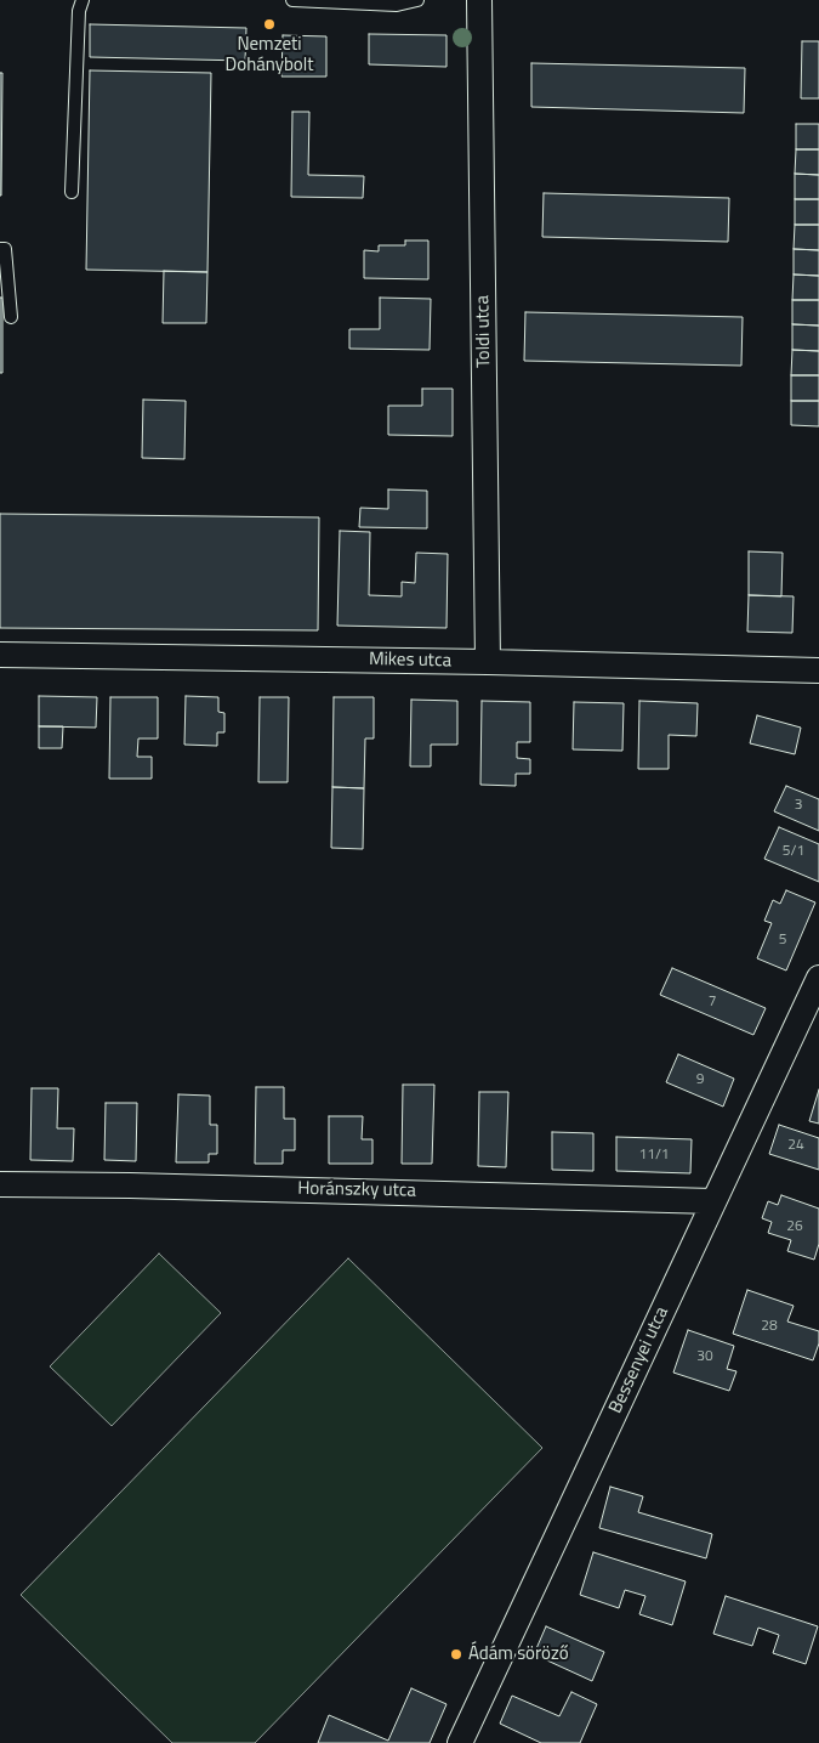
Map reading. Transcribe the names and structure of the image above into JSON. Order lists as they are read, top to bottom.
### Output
{
  "streets": {
    "street": [
      "Toldi utca",
      "Mikes utca",
      "Horánszky utca",
      "Bessenyei utca"
    ]
  },
  "crossings": [
    ["Toldi utca", "Mikes utca"],
    ["Horánszky utca", "Bessenyei utca"]
  ],
  "places": ["Nemzeti Dohánybolt", "Ádám söröző"],
  "house_numbers": [
    "3",
    "5/1",
    "5",
    "7",
    "9",
    "24",
    "11/1",
    "26",
    "28",
    "30"
  ]
}
